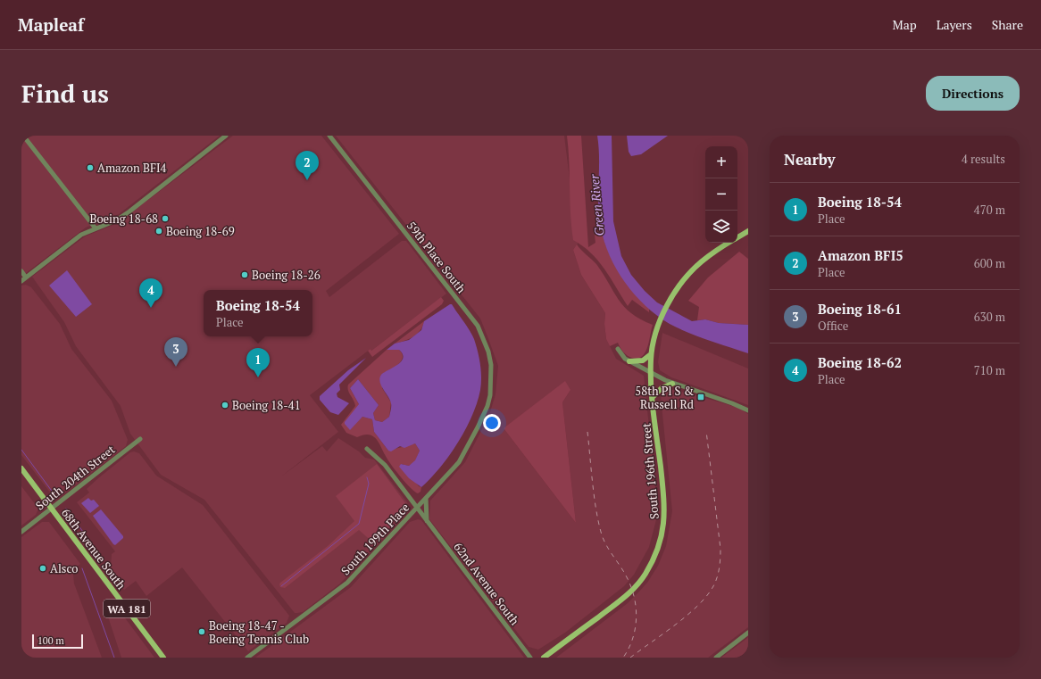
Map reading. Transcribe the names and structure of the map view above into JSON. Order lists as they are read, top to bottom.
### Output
{
  "streets": {
    "main road": ["South 196th Street", "68th Avenue South", "WA 181"],
    "street": [
      "59th Place South",
      "South 204th Street",
      "South 199th Place",
      "62nd Avenue South"
    ]
  },
  "crossings": [
    ["59th Place South", "South 199th Place"],
    ["South 204th Street", "68th Avenue South"],
    ["South 199th Place", "62nd Avenue South"]
  ],
  "water": ["Green River"],
  "places": {
    "other": [
      "Amazon BFI4",
      "Boeing 18-68",
      "Boeing 18-69",
      "Boeing 18-26",
      "Boeing 18-41",
      "Alsco",
      "Boeing 18-47 - Boeing Tennis Club"
    ],
    "transit": ["58th Pl S & Russell Rd"]
  },
  "scale_bar": "100 m",
  "page": {
    "header": "Mapleaf",
    "nav": ["Map", "Layers", "Share"],
    "buttons": "Directions",
    "title": "Find us",
    "heading": ["Nearby", "4 results"],
    "map_buttons": ["+", "−"],
    "pins": [
      "2",
      "4",
      "3",
      "1"
    ],
    "list": [
      {
        "mark": "1",
        "name": "Boeing 18-54",
        "note": "Place",
        "value": "470 m"
      },
      {
        "mark": "2",
        "name": "Amazon BFI5",
        "note": "Place",
        "value": "600 m"
      },
      {
        "mark": "3",
        "name": "Boeing 18-61",
        "note": "Office",
        "value": "630 m"
      },
      {
        "mark": "4",
        "name": "Boeing 18-62",
        "note": "Place",
        "value": "710 m"
      }
    ],
    "popup": ["Boeing 18-54", "Place"],
    "scale": "100 m"
  }
}
